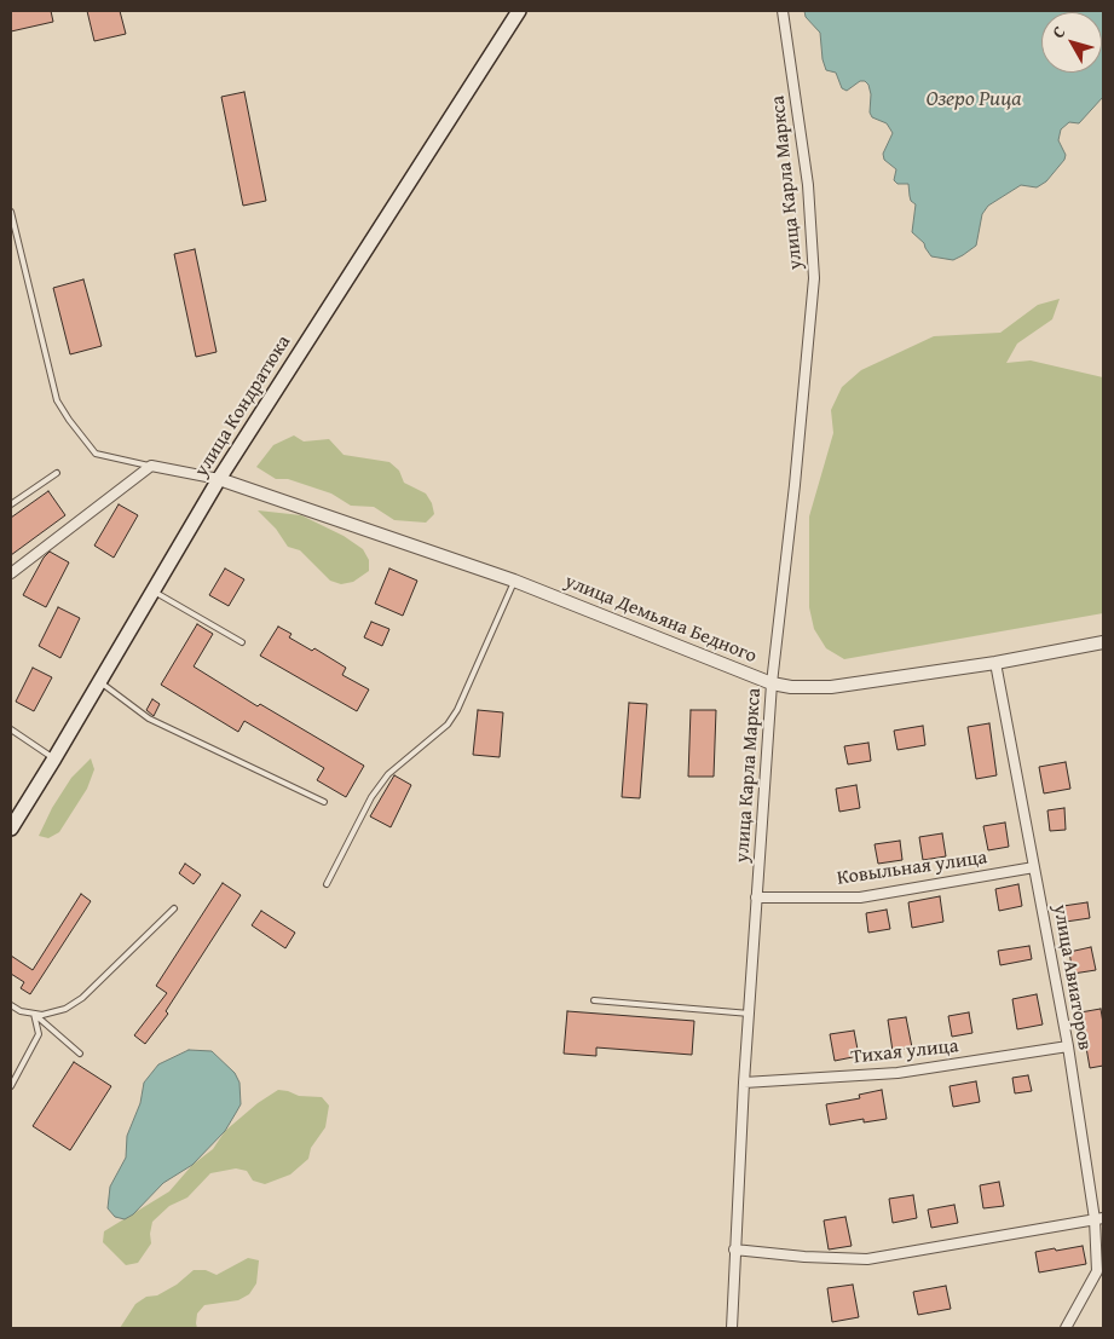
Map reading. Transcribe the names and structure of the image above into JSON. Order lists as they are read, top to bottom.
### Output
{
  "streets": {
    "main road": ["улица Кондратюка"],
    "street": [
      "улица Карла Маркса",
      "улица Демьяна Бедного",
      "Ковыльная улица",
      "улица Авиаторов",
      "Тихая улица"
    ]
  },
  "crossings": [
    ["улица Карла Маркса", "улица Демьяна Бедного"],
    ["улица Карла Маркса", "Ковыльная улица"],
    ["улица Карла Маркса", "Тихая улица"],
    ["улица Кондратюка", "улица Демьяна Бедного"],
    ["улица Демьяна Бедного", "улица Авиаторов"],
    ["Ковыльная улица", "улица Авиаторов"],
    ["улица Авиаторов", "Тихая улица"]
  ],
  "water": ["Озеро Рица"],
  "north": "top left"
}
